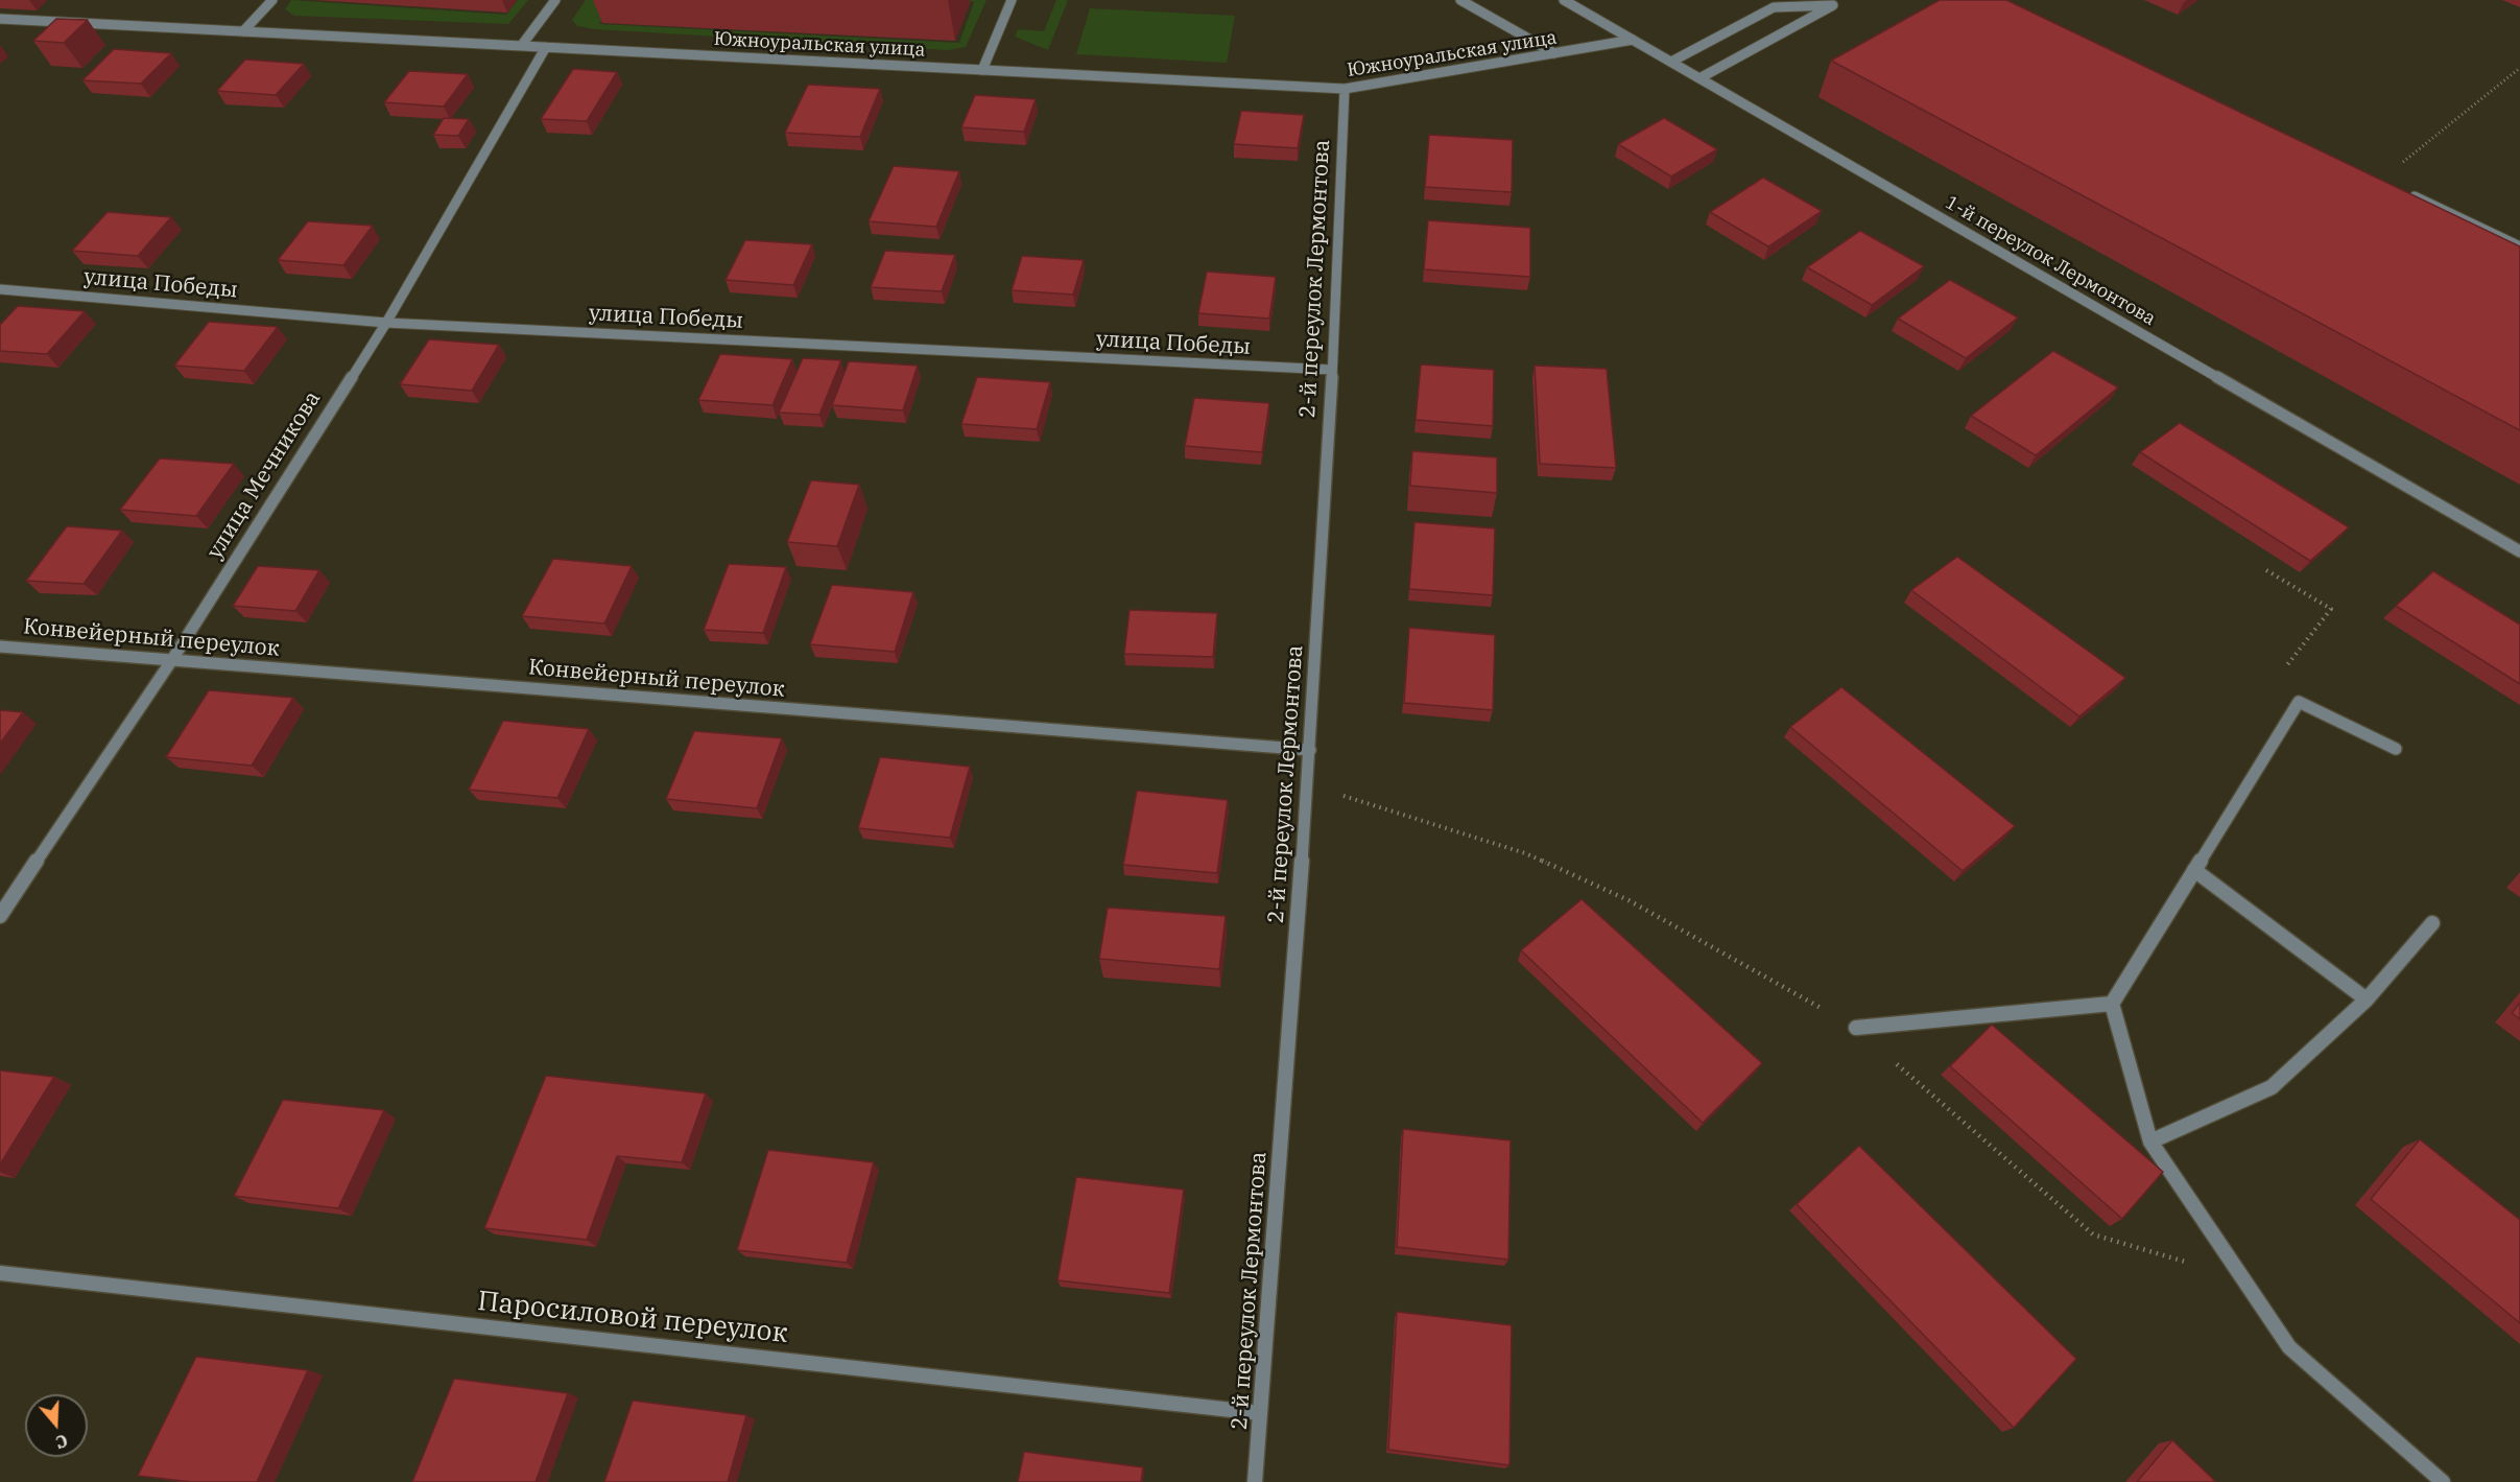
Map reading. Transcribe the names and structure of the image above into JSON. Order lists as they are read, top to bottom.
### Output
{
  "streets": {
    "street": [
      "Южноуральская улица",
      "1-й переулок Лермонтова",
      "2-й переулок Лермонтова",
      "улица Победы",
      "улица Мечникова",
      "Конвейерный переулок",
      "Паросиловой переулок"
    ]
  },
  "crossings": [
    ["Южноуральская улица", "1-й переулок Лермонтова"],
    ["Южноуральская улица", "2-й переулок Лермонтова"],
    ["Южноуральская улица", "улица Мечникова"],
    ["2-й переулок Лермонтова", "улица Победы"],
    ["2-й переулок Лермонтова", "Конвейерный переулок"],
    ["2-й переулок Лермонтова", "Паросиловой переулок"],
    ["улица Победы", "улица Мечникова"],
    ["улица Мечникова", "Конвейерный переулок"]
  ],
  "north": "bottom"
}
